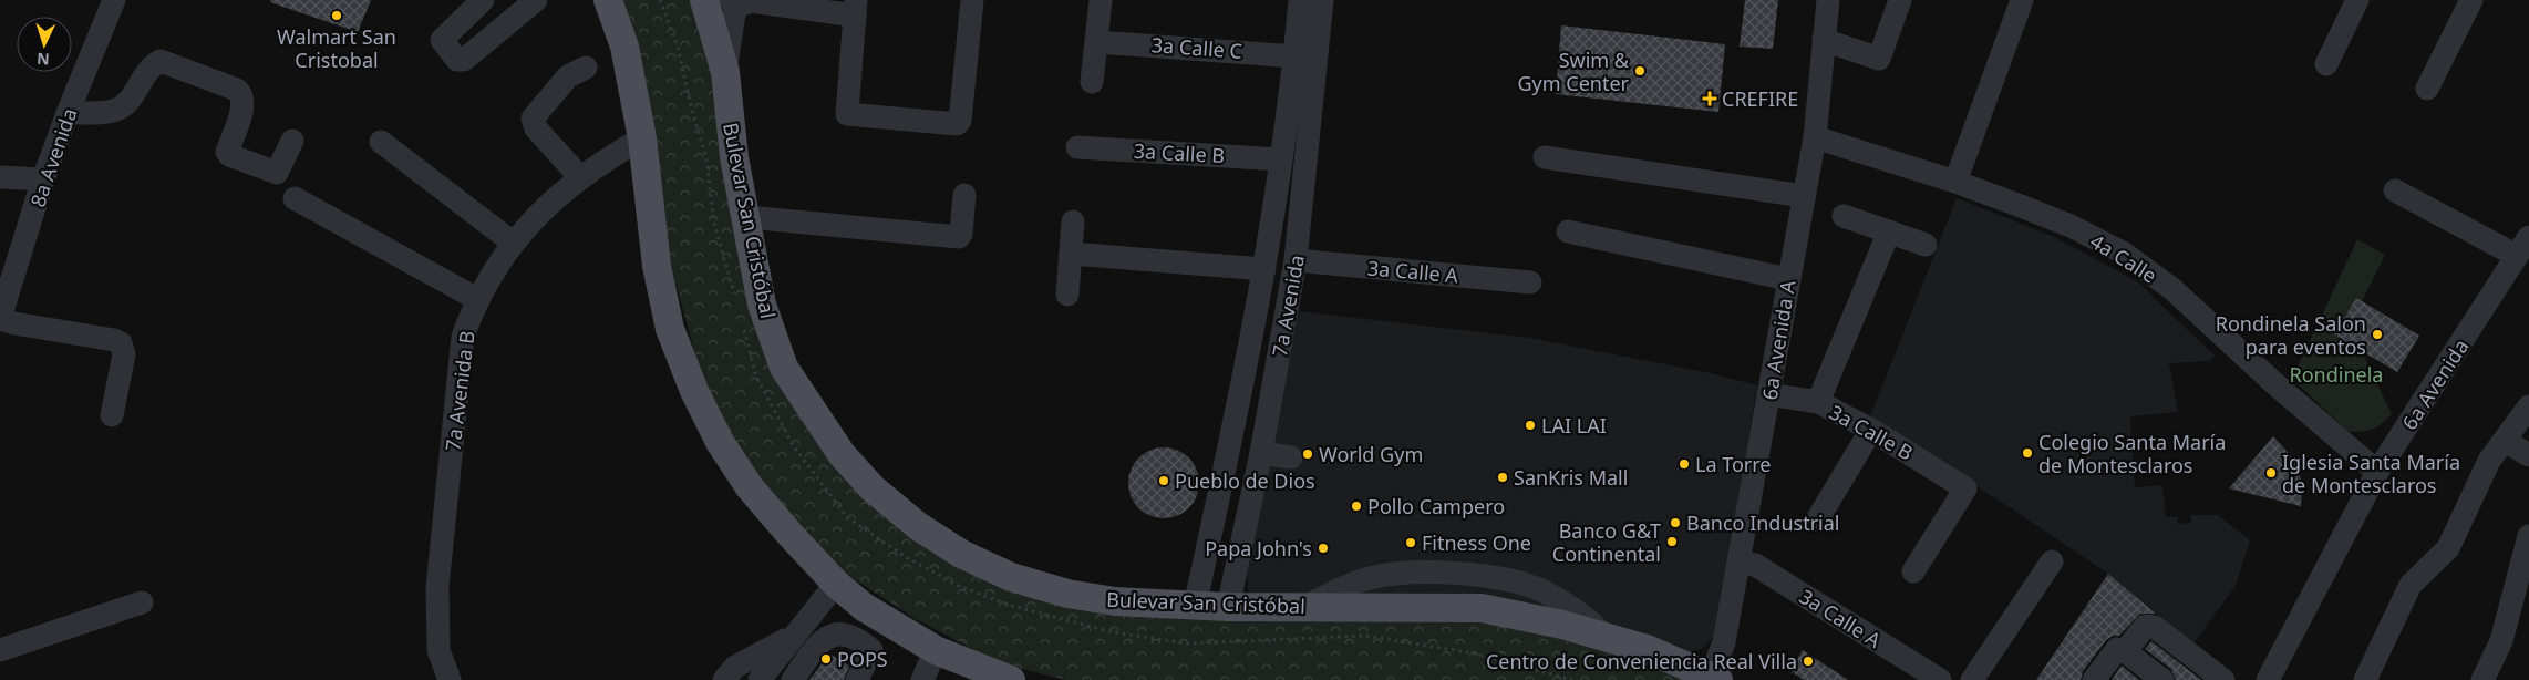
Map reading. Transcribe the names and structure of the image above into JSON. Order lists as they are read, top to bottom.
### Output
{
  "streets": {
    "main road": ["Bulevar San Cristóbal"],
    "street": [
      "3a Calle C",
      "3a Calle B",
      "8a Avenida",
      "4a Calle",
      "3a Calle A",
      "7a Avenida",
      "6a Avenida A",
      "6a Avenida",
      "7a Avenida B"
    ]
  },
  "crossings": [
    ["3a Calle C", "7a Avenida"],
    ["3a Calle B", "7a Avenida"],
    ["3a Calle B", "6a Avenida A"],
    ["Bulevar San Cristóbal", "7a Avenida"],
    ["Bulevar San Cristóbal", "6a Avenida A"],
    ["4a Calle", "6a Avenida A"],
    ["4a Calle", "6a Avenida"],
    ["3a Calle A", "7a Avenida"],
    ["3a Calle A", "6a Avenida A"]
  ],
  "parks": ["Rondinela"],
  "places": {
    "other": [
      "Walmart San Cristobal",
      "Swim & Gym Center",
      "Rondinela Salon para eventos",
      "LAI LAI",
      "Colegio Santa María de Montesclaros",
      "World Gym",
      "La Torre",
      "Iglesia Santa María de Montesclaros",
      "SanKris Mall",
      "Pueblo de Dios",
      "Pollo Campero",
      "Banco Industrial",
      "Banco G&T Continental",
      "Fitness One",
      "Papa John's",
      "POPS",
      "Centro de Conveniencia Real Villa"
    ],
    "health": ["CREFIRE"]
  },
  "north": "bottom"
}
